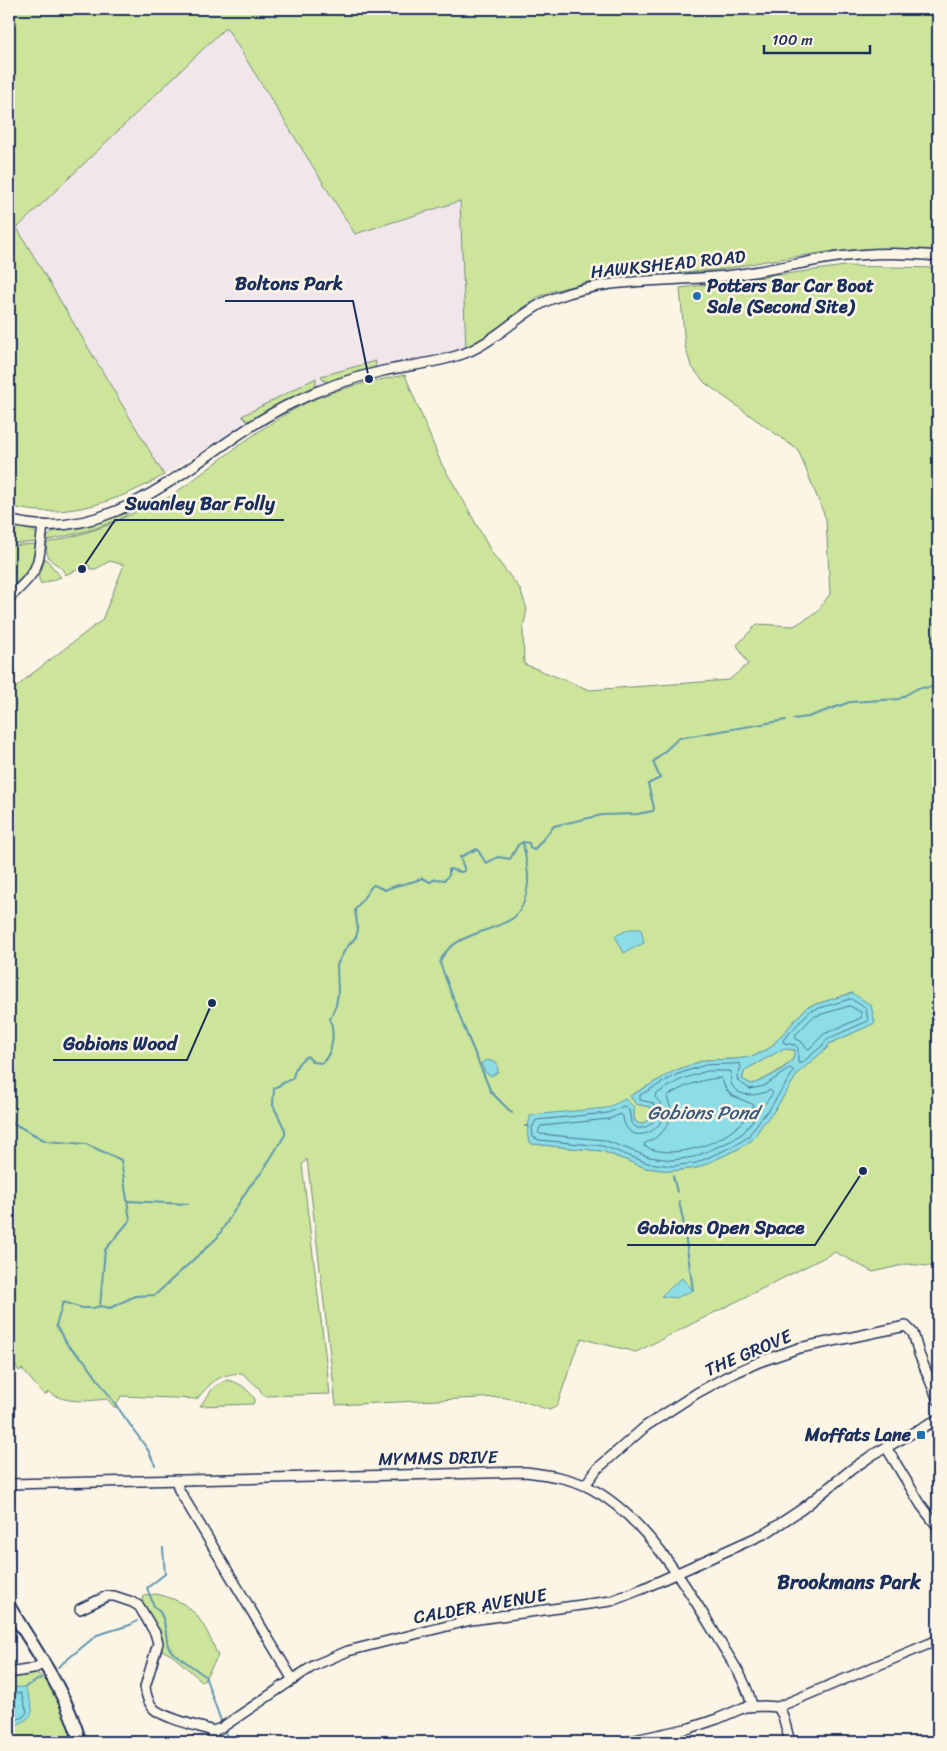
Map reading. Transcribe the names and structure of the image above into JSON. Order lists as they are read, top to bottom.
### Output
{
  "streets": {
    "street": [
      "HAWKSHEAD ROAD",
      "THE GROVE",
      "MYMMS DRIVE",
      "CALDER AVENUE"
    ]
  },
  "crossings": [
    ["THE GROVE", "MYMMS DRIVE"],
    ["MYMMS DRIVE", "CALDER AVENUE"]
  ],
  "districts": ["Brookmans Park"],
  "water": ["Gobions Pond"],
  "places": {
    "other": [
      "Potters Bar Car Boot Sale (Second Site)",
      "Boltons Park",
      "Swanley Bar Folly",
      "Gobions Wood",
      "Gobions Open Space"
    ],
    "transit": ["Moffats Lane"]
  },
  "scale_bar": "100 m"
}
